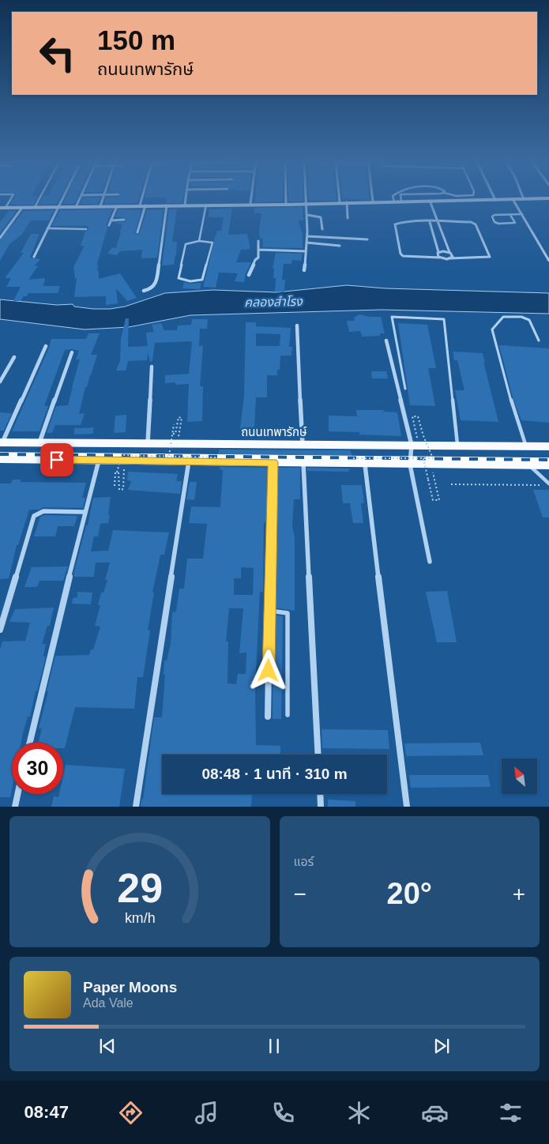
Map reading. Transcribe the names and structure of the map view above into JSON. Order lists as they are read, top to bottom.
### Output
{
  "streets": {
    "main road": ["ถนนเทพารักษ์"]
  },
  "water": ["คลองสำโรง"],
  "north": "top left",
  "page": {
    "turn": ["150 m", "ถนนเทพารักษ์"],
    "limit": "30",
    "trip": "08:48 · 1 นาที · 310 m",
    "tile": "แอร์",
    "heat": ["−", "20°", "+"],
    "song": ["Paper Moons", "Ada Vale"],
    "tabs": "08:47",
    "gauge": ["29", "km/h"]
  }
}
